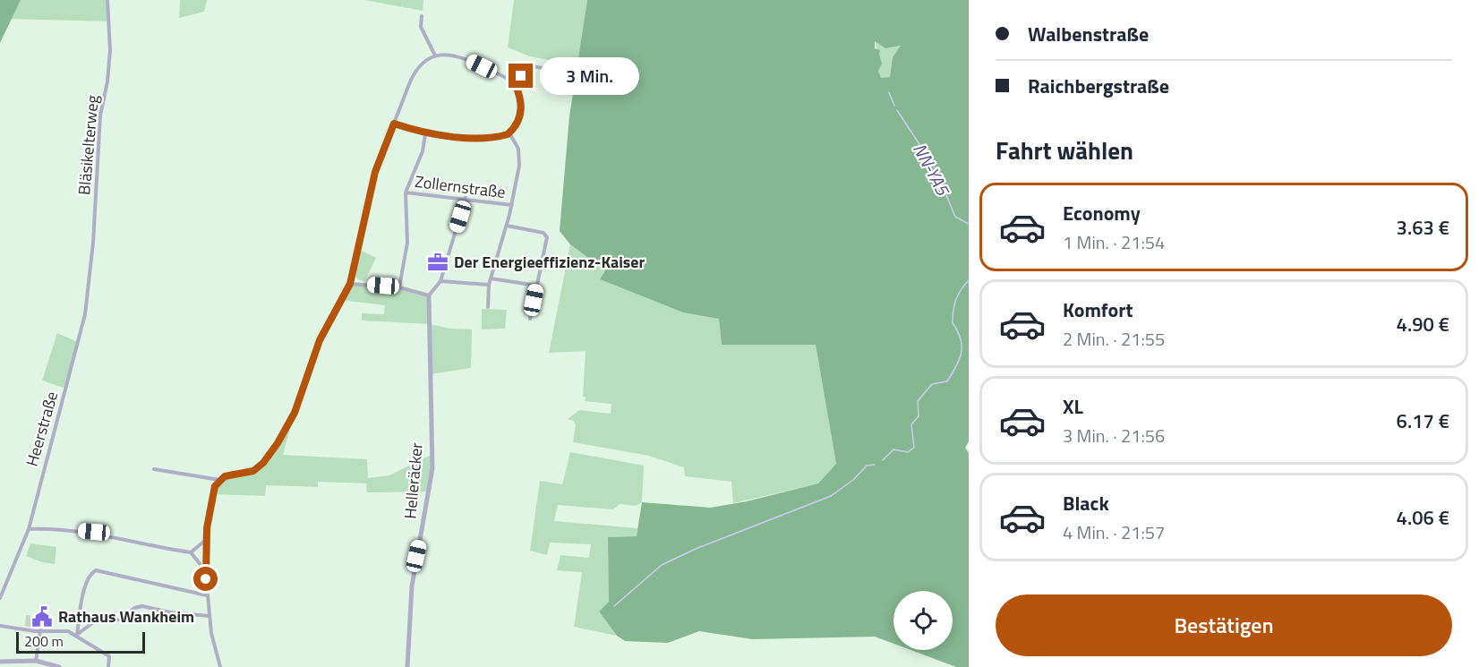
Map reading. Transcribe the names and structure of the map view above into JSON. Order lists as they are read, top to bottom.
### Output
{
  "streets": {
    "street": [
      "Bläsikelterweg",
      "Zollernstraße",
      "Heerstraße",
      "Helleräcker"
    ]
  },
  "crossings": [
    ["Bläsikelterweg", "Heerstraße"]
  ],
  "water": ["NN-YA5"],
  "places": {
    "office": ["Der Energieeffizienz-Kaiser"],
    "public building": ["Rathaus Wankheim"]
  },
  "scale_bar": "200 m",
  "page": {
    "banner": ["Walbenstraße", "Raichbergstraße"],
    "bubble": "3 Min.",
    "heading": "Fahrt wählen",
    "list": [
      {
        "name": "Economy",
        "note": "1 Min. · 21:54",
        "value": "3.63 €"
      },
      {
        "name": "Komfort",
        "note": "2 Min. · 21:55",
        "value": "4.90 €"
      },
      {
        "name": "XL",
        "note": "3 Min. · 21:56",
        "value": "6.17 €"
      },
      {
        "name": "Black",
        "note": "4 Min. · 21:57",
        "value": "4.06 €"
      }
    ],
    "buttons": "Bestätigen",
    "scale": "200 m"
  }
}
